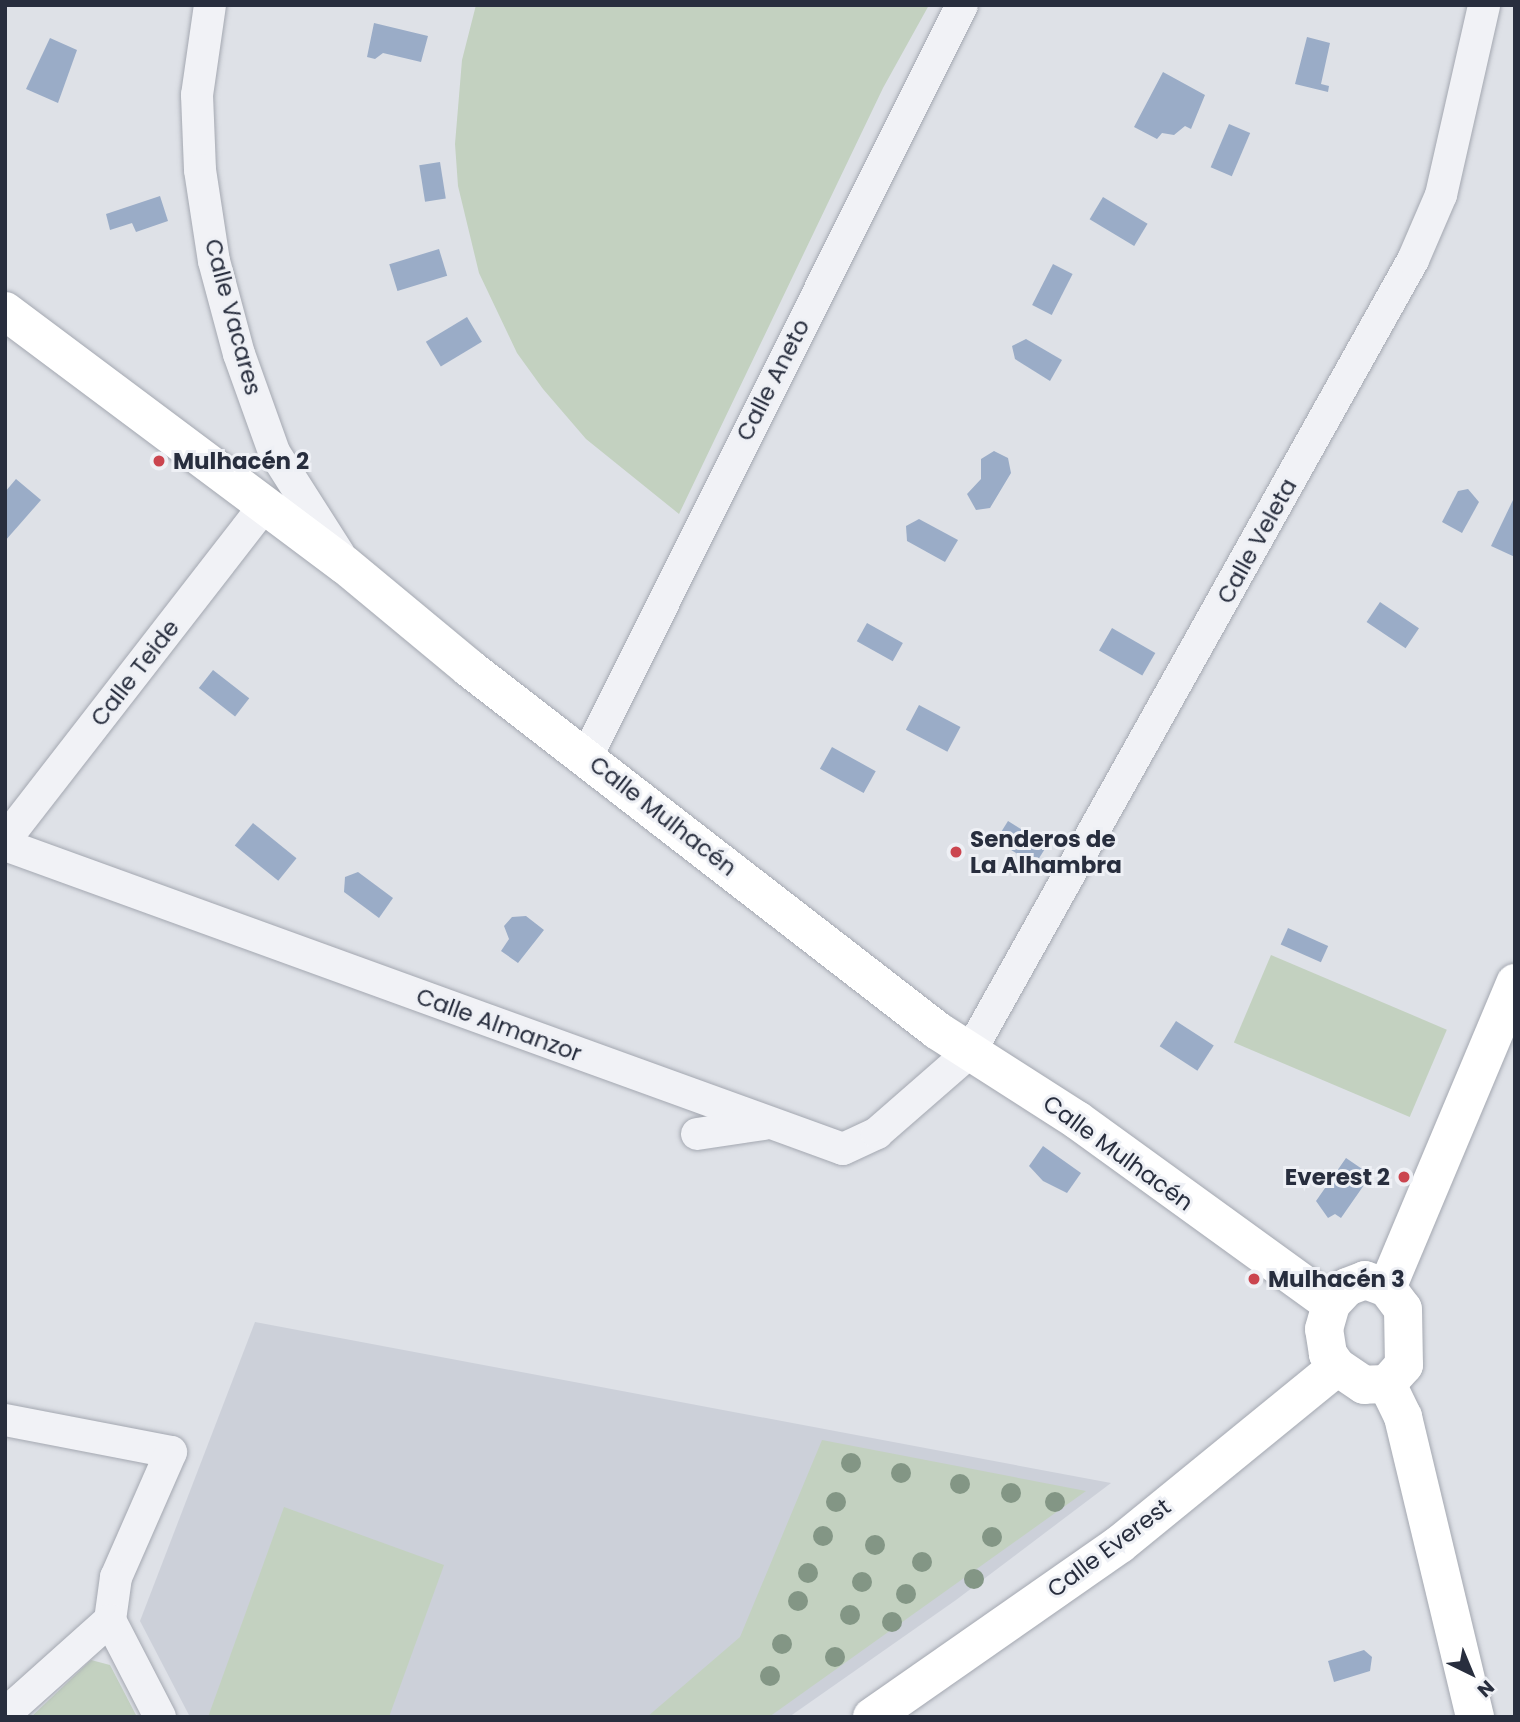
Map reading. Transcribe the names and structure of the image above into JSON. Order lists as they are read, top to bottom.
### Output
{
  "streets": {
    "street": [
      "Calle Vacares",
      "Calle Aneto",
      "Calle Veleta",
      "Calle Teide",
      "Calle Mulhacén",
      "Calle Almanzor",
      "Calle Everest"
    ]
  },
  "crossings": [
    ["Calle Vacares", "Calle Mulhacén"],
    ["Calle Aneto", "Calle Mulhacén"],
    ["Calle Veleta", "Calle Mulhacén"],
    ["Calle Veleta", "Calle Almanzor"],
    ["Calle Teide", "Calle Mulhacén"],
    ["Calle Teide", "Calle Almanzor"],
    ["Calle Mulhacén", "Calle Almanzor"],
    ["Calle Mulhacén", "Calle Everest"]
  ],
  "places": [
    "Mulhacén 2",
    "Senderos de La Alhambra",
    "Everest 2",
    "Mulhacén 3"
  ],
  "north": "bottom right"
}
